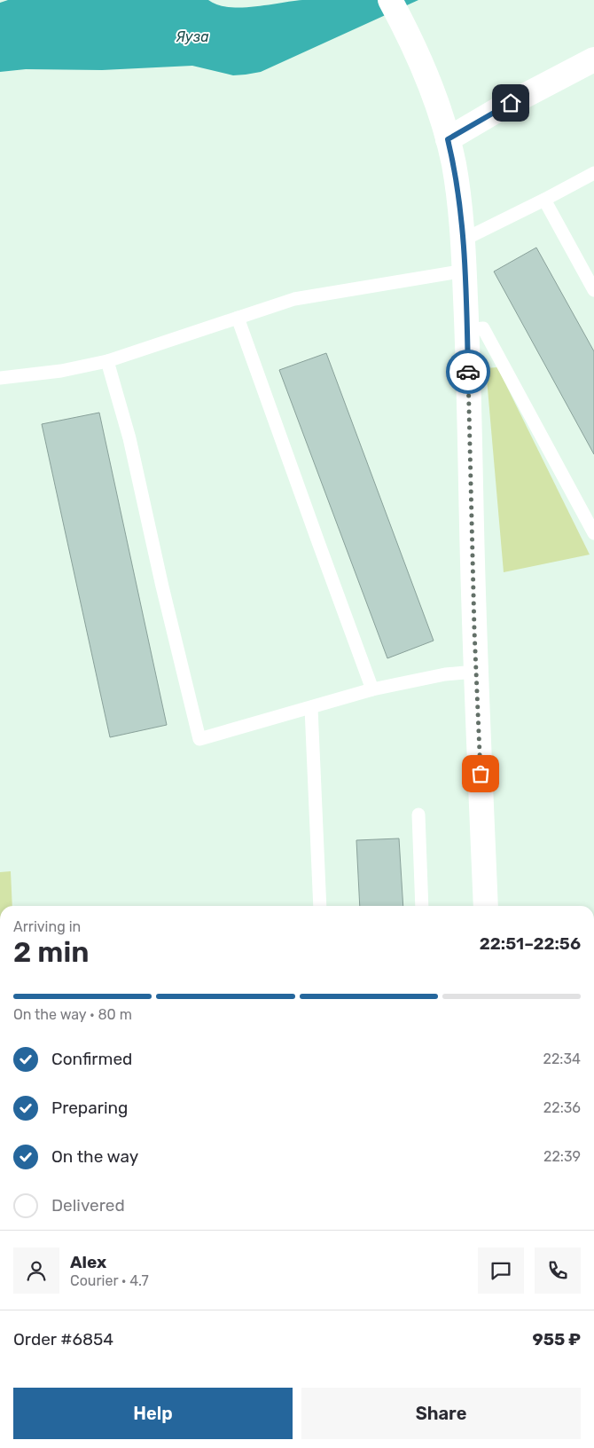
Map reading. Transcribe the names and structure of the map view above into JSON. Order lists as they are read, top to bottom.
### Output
{
  "water": ["Яуза"],
  "page": {
    "heading": ["2 min", "Arriving in", "22:51–22:56"],
    "panel": [
      "Alex",
      "Courier · 4.7",
      "Order #6854",
      "955 ₽"
    ],
    "bar": "On the way · 80 m",
    "list": [
      ["Confirmed", "22:34"],
      ["Preparing", "22:36"],
      ["On the way", "22:39"],
      "Delivered"
    ],
    "buttons": ["Help", "Share"]
  }
}
